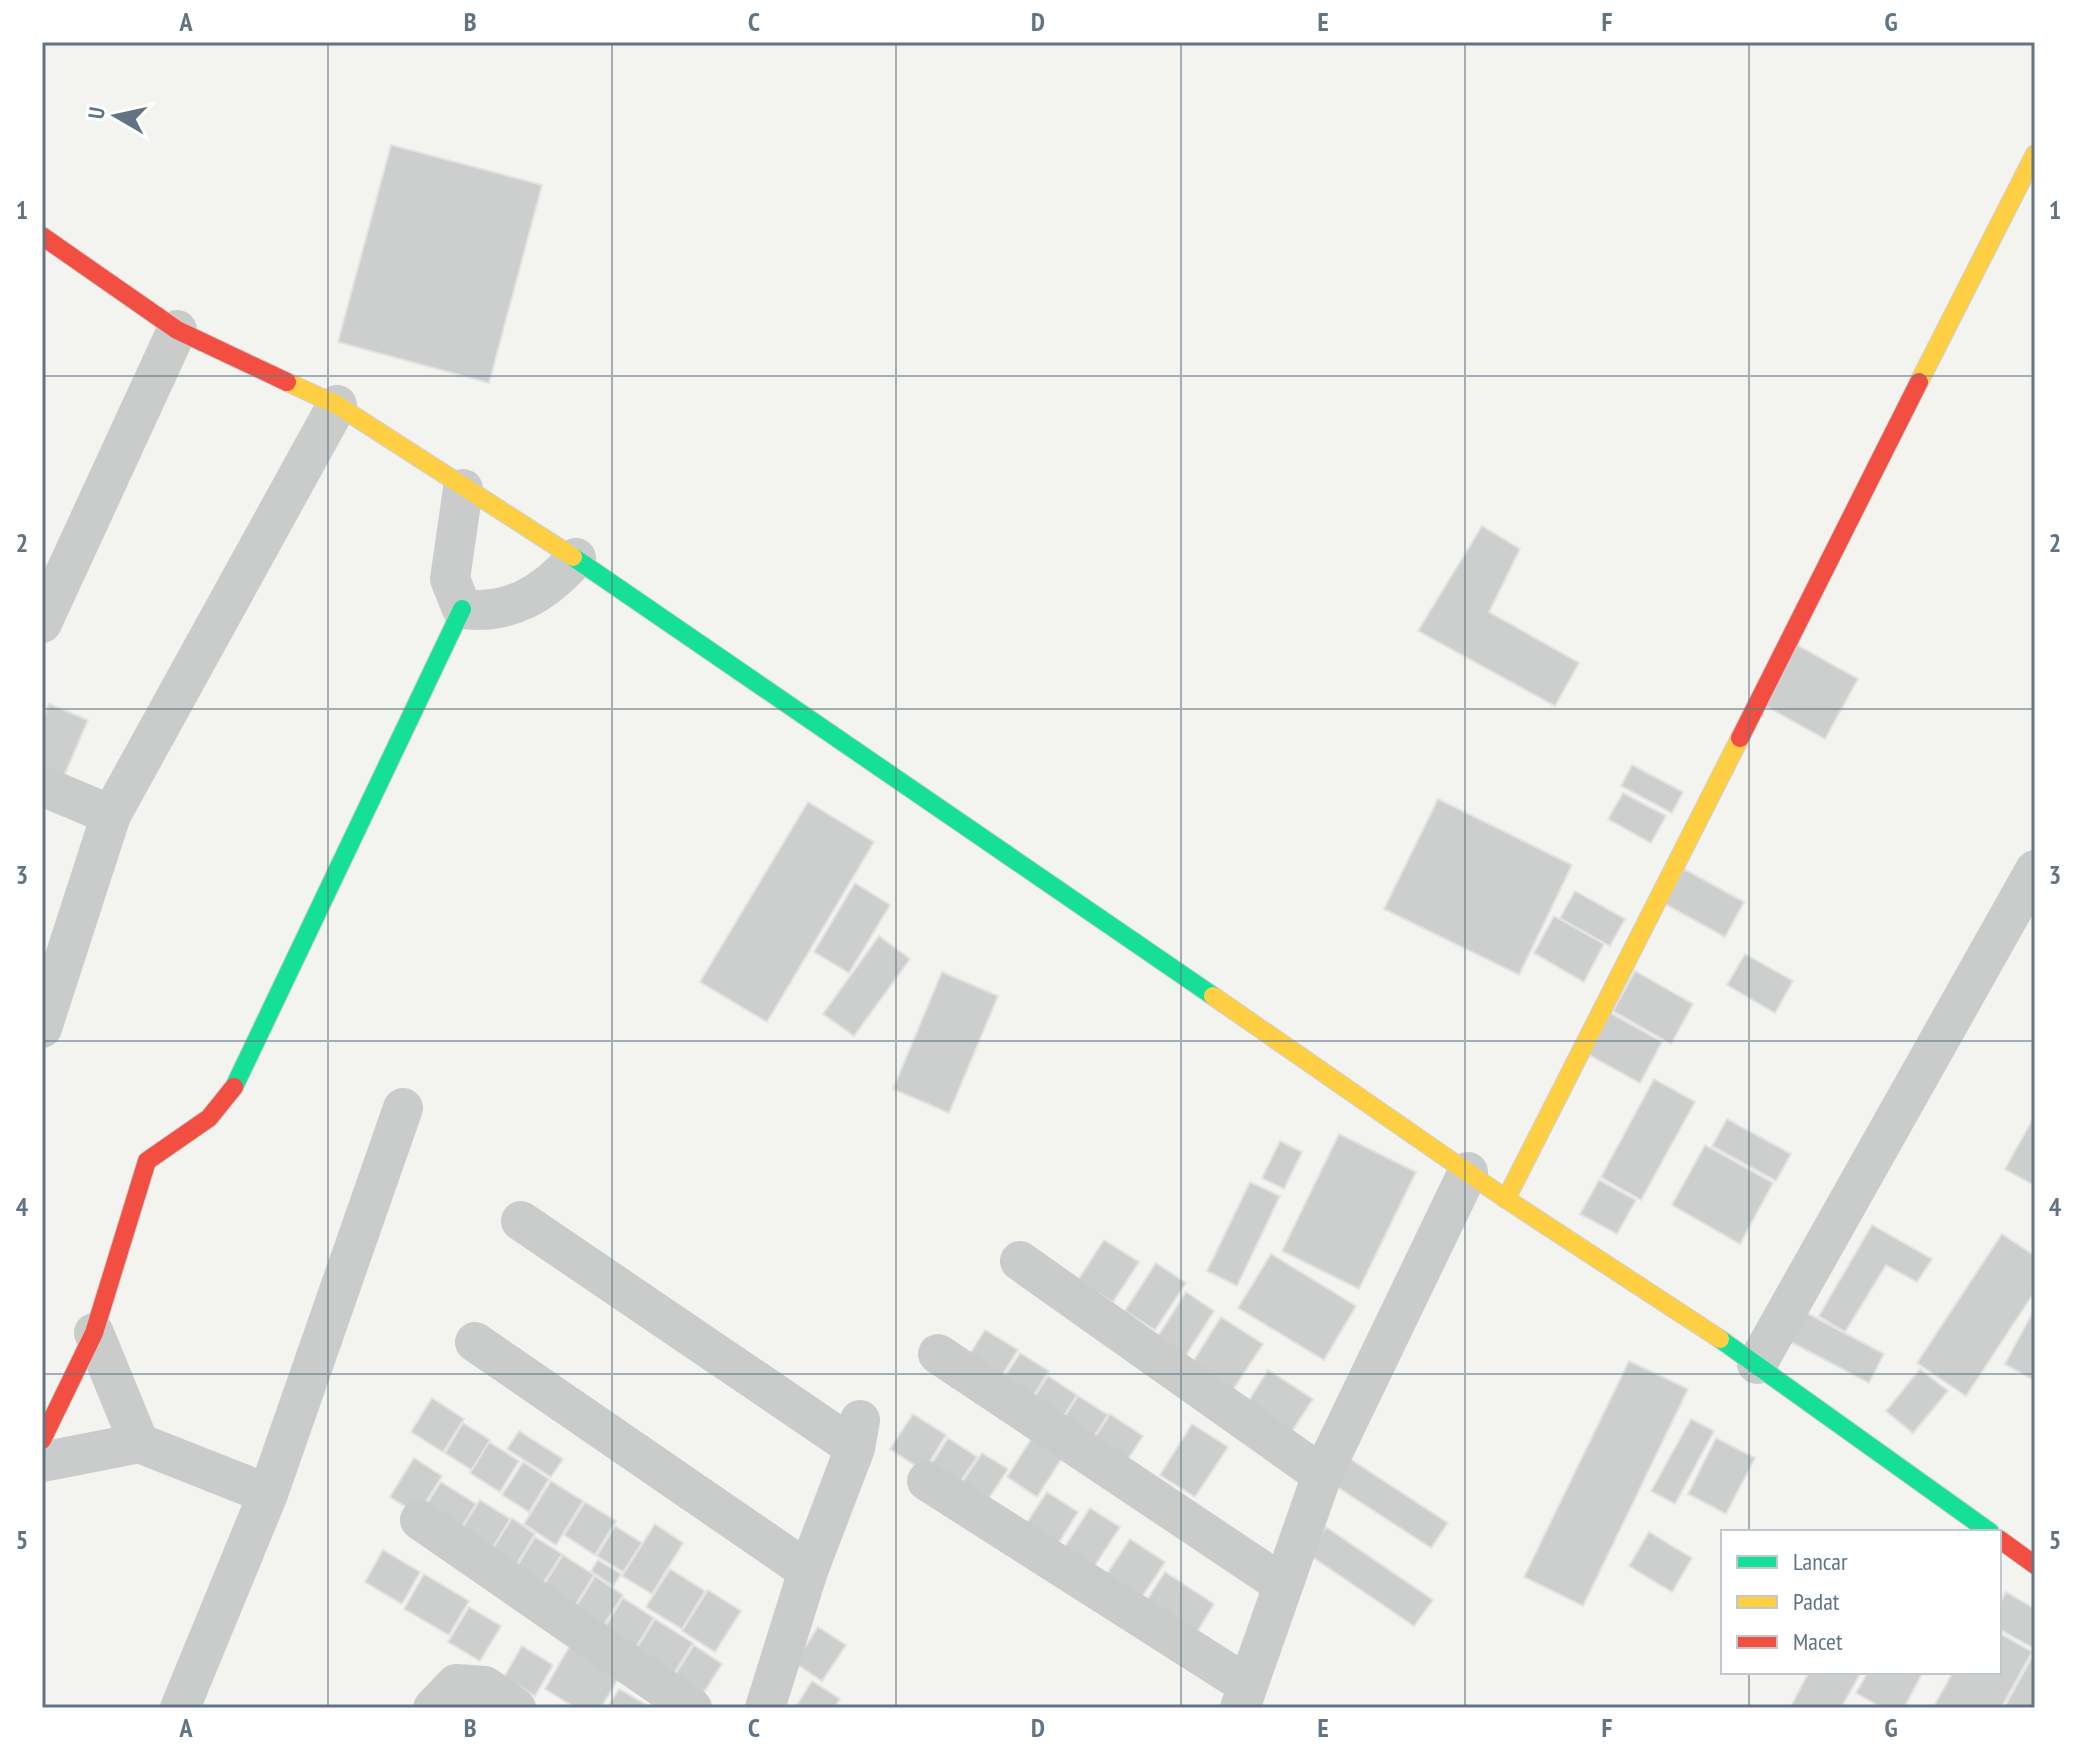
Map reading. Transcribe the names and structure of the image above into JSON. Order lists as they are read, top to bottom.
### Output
{
  "legend": ["Lancar", "Padat", "Macet"],
  "north": "left",
  "grid": {
    "columns": [
      "A",
      "B",
      "C",
      "D",
      "E",
      "F",
      "G"
    ],
    "rows": [
      "1",
      "2",
      "3",
      "4",
      "5"
    ]
  }
}
